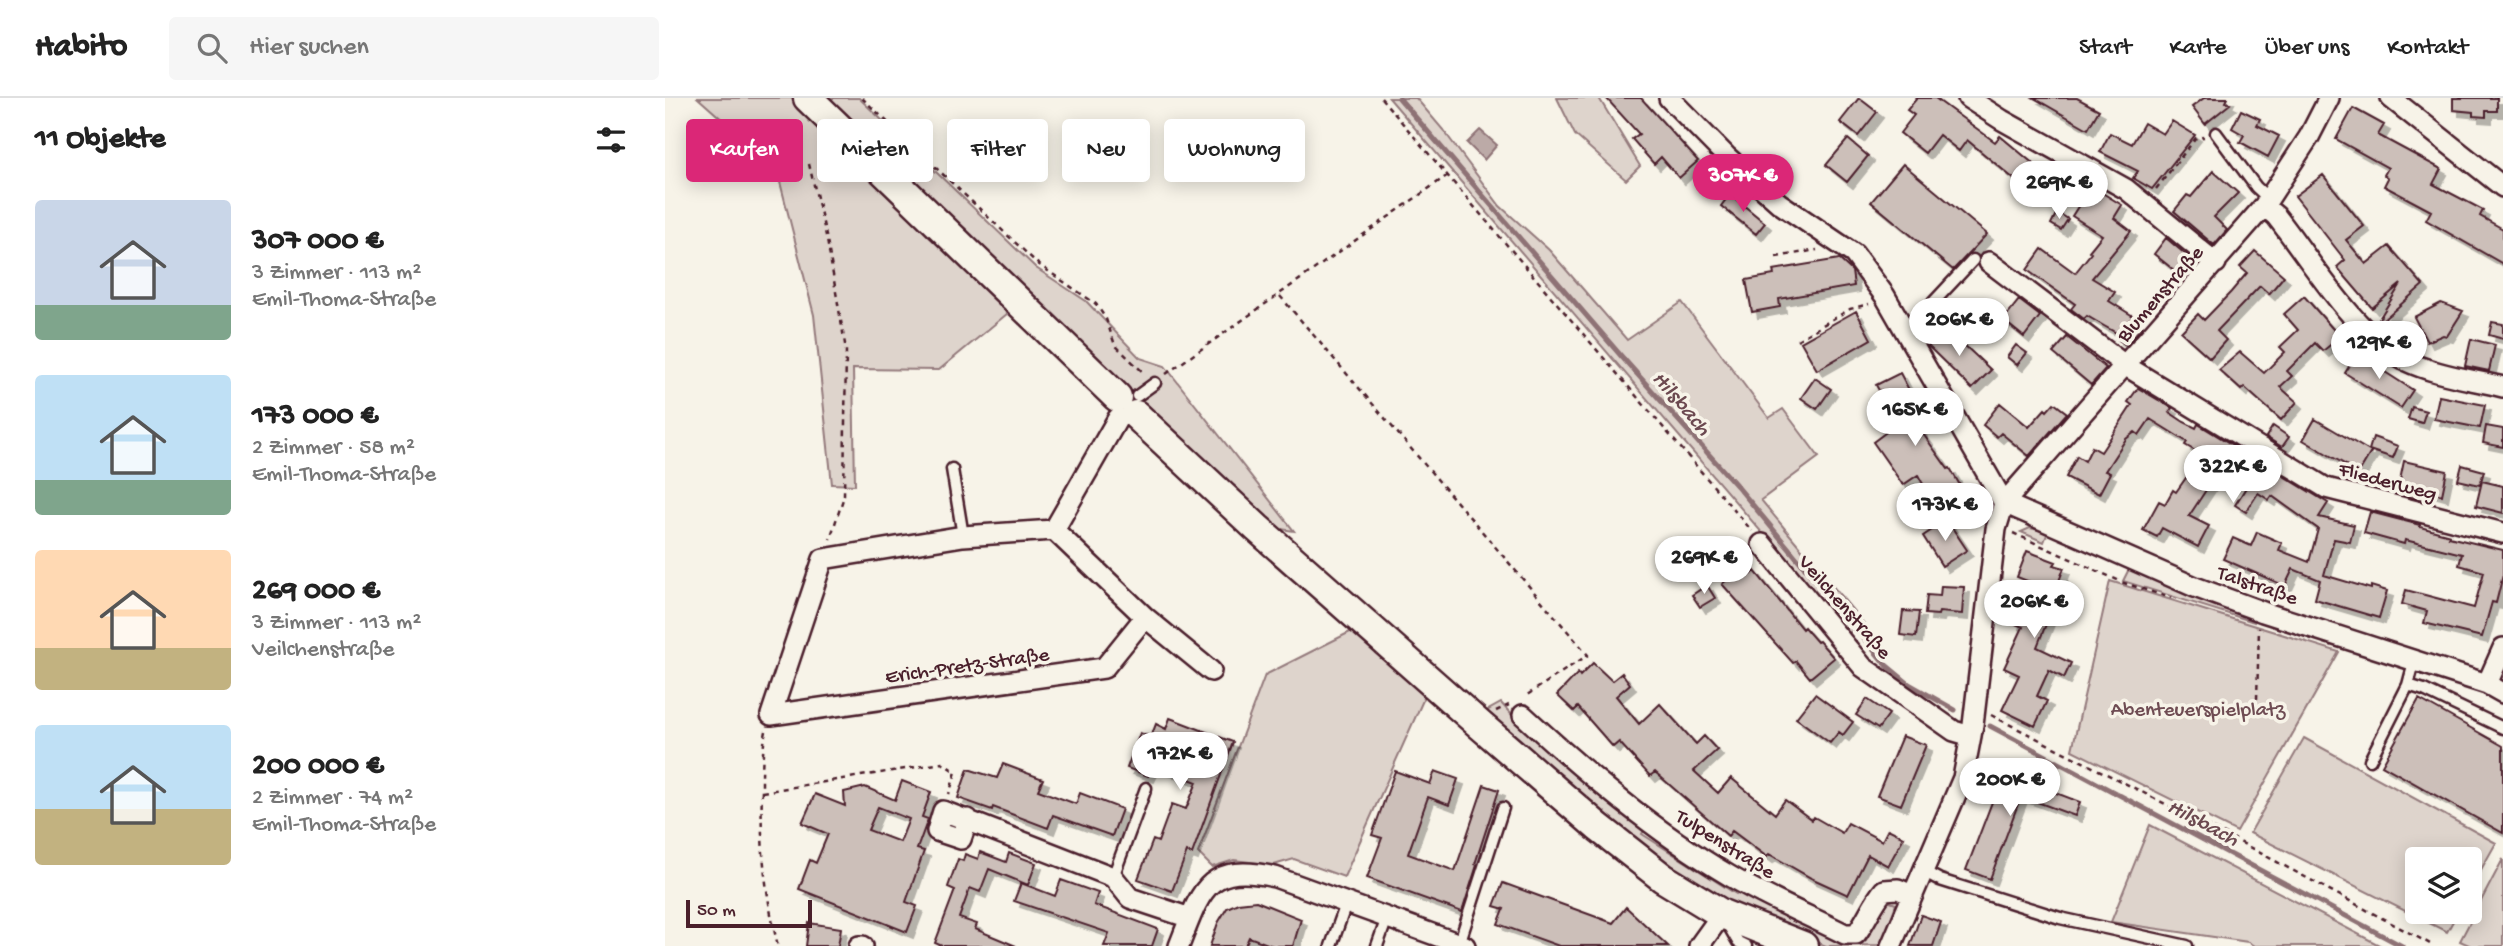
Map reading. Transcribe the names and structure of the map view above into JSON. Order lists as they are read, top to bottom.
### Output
{
  "streets": {
    "street": [
      "Blumenstraße",
      "Fliederweg",
      "Talstraße",
      "Veilchenstraße",
      "Erich-Pretz-Straße",
      "Tulpenstraße"
    ]
  },
  "crossings": [
    ["Blumenstraße", "Fliederweg"],
    ["Blumenstraße", "Talstraße"]
  ],
  "water": ["Hilsbach"],
  "parks": ["Abenteuerspielplatz"],
  "scale_bar": "50 m",
  "page": {
    "header": "Habito",
    "search": "Hier suchen",
    "nav": [
      "Start",
      "Karte",
      "Über uns",
      "Kontakt"
    ],
    "heading": "11 Objekte",
    "chip": [
      "Kaufen",
      "Mieten",
      "Filter",
      "Neu",
      "Wohnung"
    ],
    "price": [
      "307K €",
      "269K €",
      "206K €",
      "129K €",
      "165K €",
      "322K €",
      "173K €",
      "269K €",
      "206K €",
      "172K €",
      "200K €"
    ],
    "list": [
      {
        "name": "307 000 €",
        "note": "3 Zimmer · 113 m² · Emil-Thoma-Straße"
      },
      {
        "name": "173 000 €",
        "note": "2 Zimmer · 58 m² · Emil-Thoma-Straße"
      },
      {
        "name": "269 000 €",
        "note": "3 Zimmer · 113 m² · Veilchenstraße"
      },
      {
        "name": "200 000 €",
        "note": "2 Zimmer · 74 m² · Emil-Thoma-Straße"
      }
    ],
    "scale": "50 m"
  }
}
